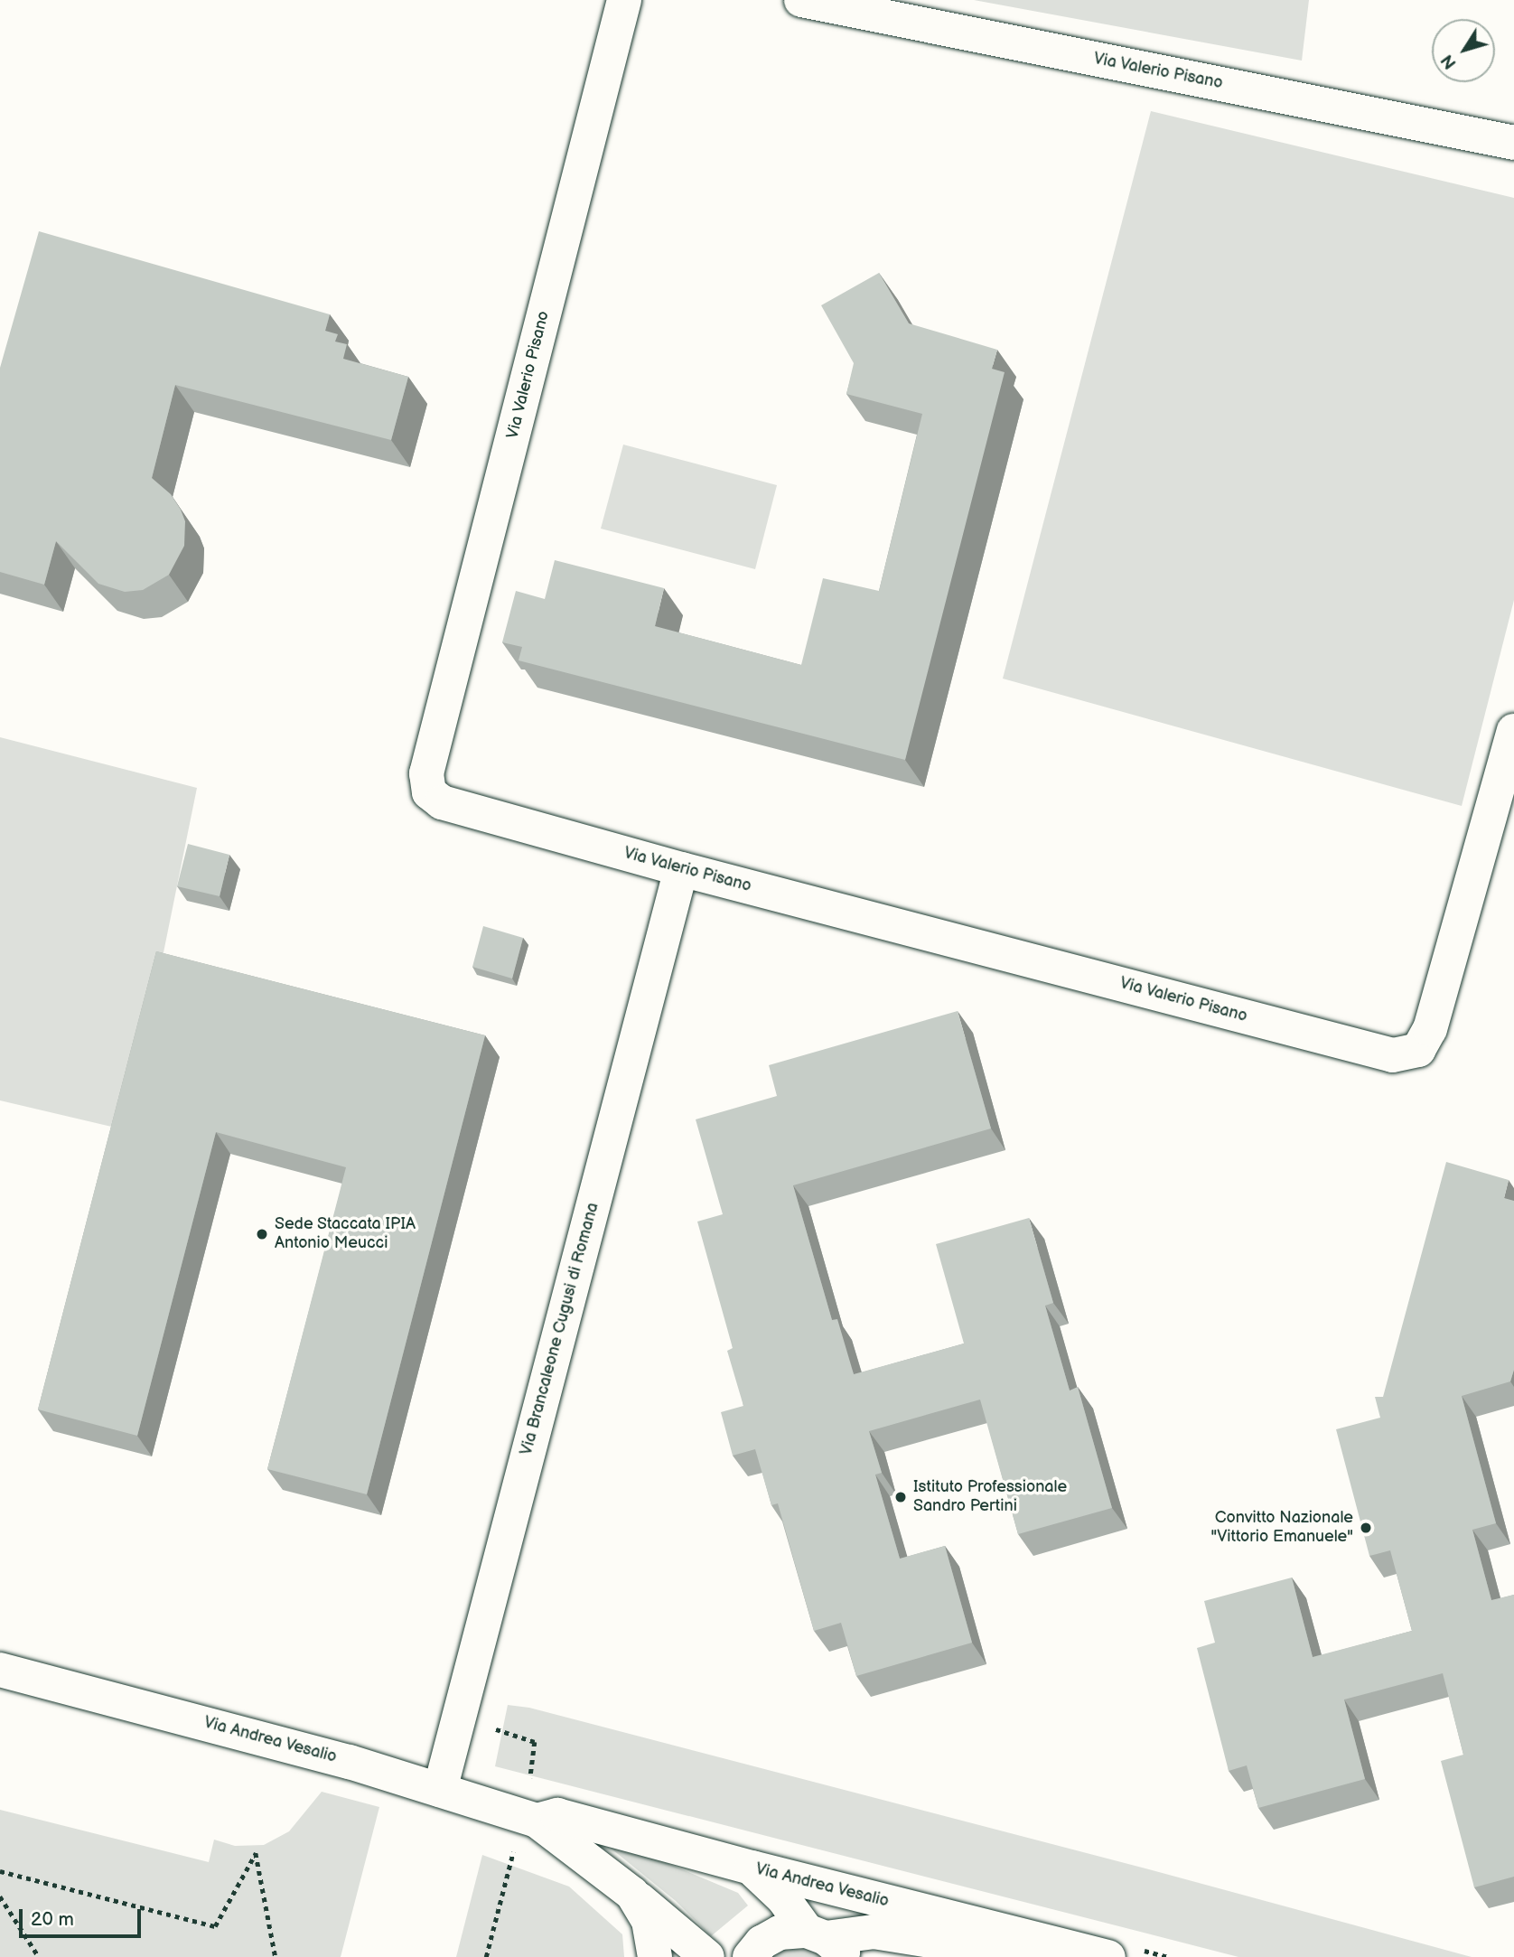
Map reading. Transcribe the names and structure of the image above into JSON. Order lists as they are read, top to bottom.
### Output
{
  "streets": {
    "street": ["Via Valerio Pisano", "Via Brancaleone Cugusi di Romana", "Via Andrea Vesalio"]
  },
  "crossings": [
    ["Via Valerio Pisano", "Via Brancaleone Cugusi di Romana"],
    ["Via Brancaleone Cugusi di Romana", "Via Andrea Vesalio"]
  ],
  "places": ["Sede Staccata IPIA Antonio Meucci", "Istituto Professionale Sandro Pertini", "Convitto Nazionale \"Vittorio Emanuele\""],
  "scale_bar": "20 m",
  "north": "bottom left"
}
